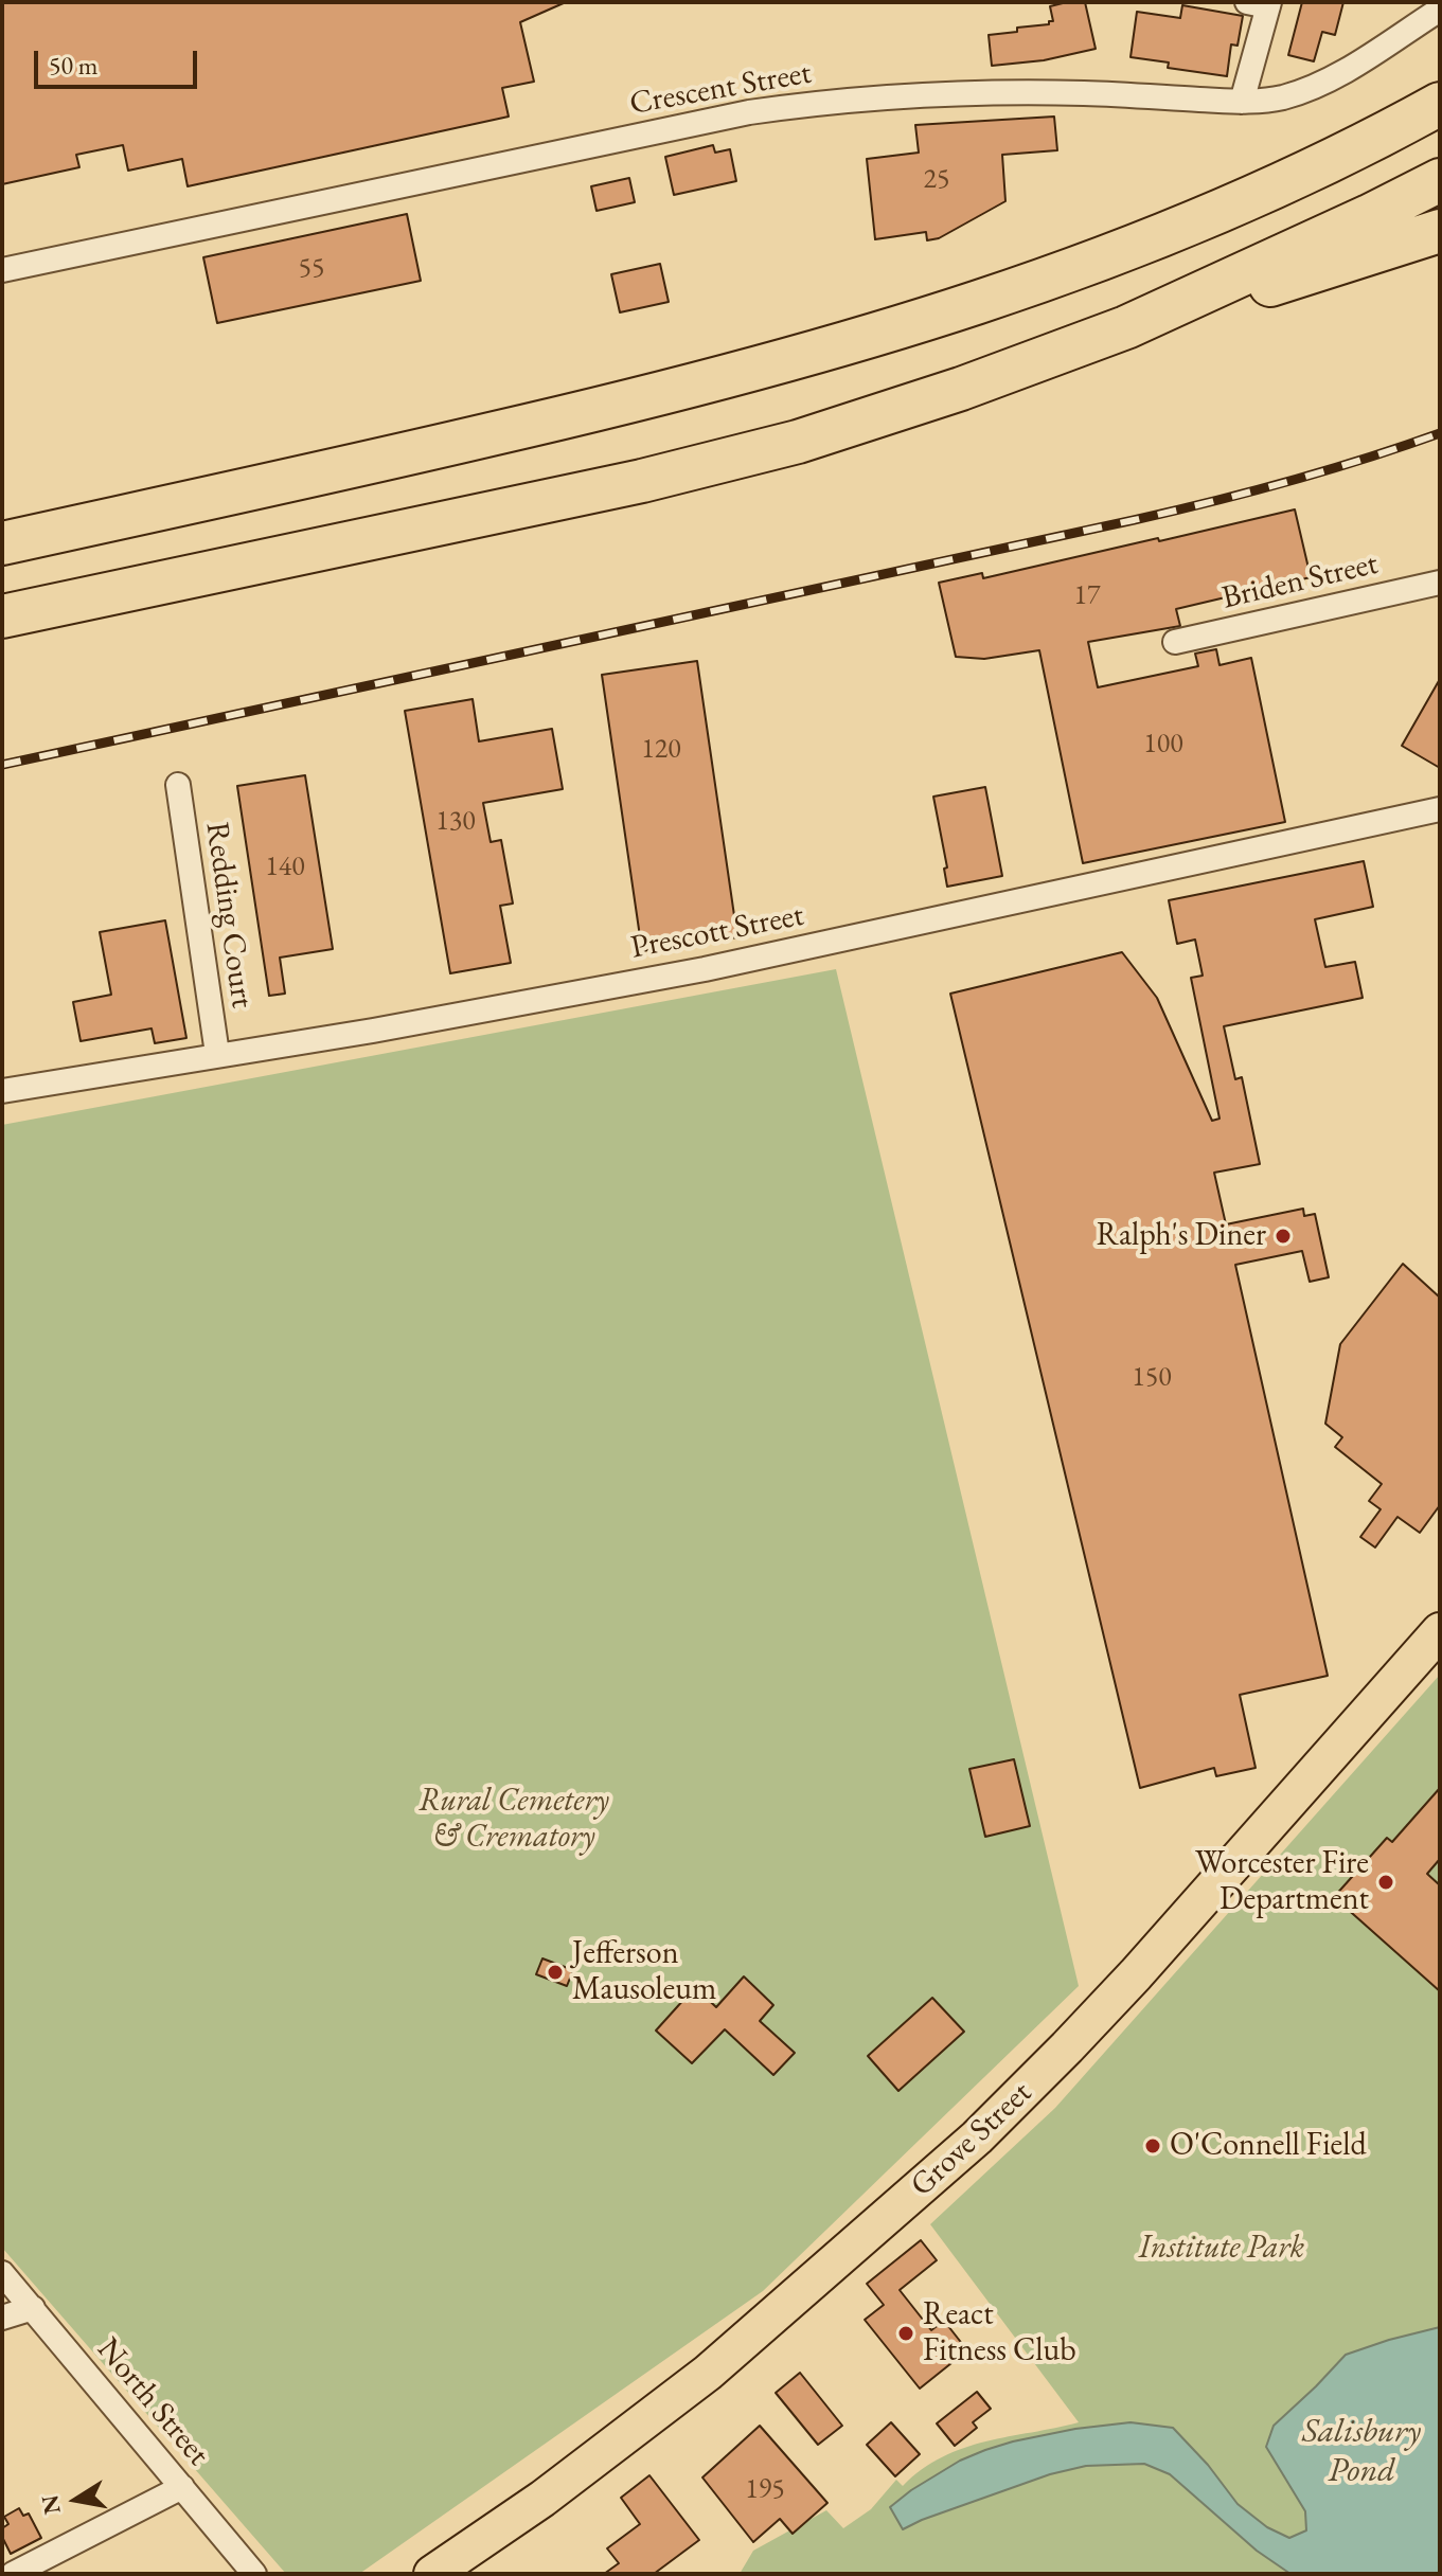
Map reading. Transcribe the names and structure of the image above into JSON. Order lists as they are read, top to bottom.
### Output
{
  "streets": {
    "main road": ["Grove Street"],
    "street": [
      "Crescent Street",
      "Briden Street",
      "Redding Court",
      "Prescott Street",
      "North Street"
    ]
  },
  "crossings": [
    ["Redding Court", "Prescott Street"]
  ],
  "water": ["Salisbury Pond"],
  "parks": ["Rural Cemetery & Crematory", "Institute Park"],
  "places": [
    "Ralph's Diner",
    "Worcester Fire Department",
    "Jefferson Mausoleum",
    "O'Connell Field",
    "React Fitness Club"
  ],
  "house_numbers": [
    "25",
    "55",
    "17",
    "100",
    "120",
    "130",
    "140",
    "150",
    "195"
  ],
  "scale_bar": "50 m",
  "north": "left"
}
